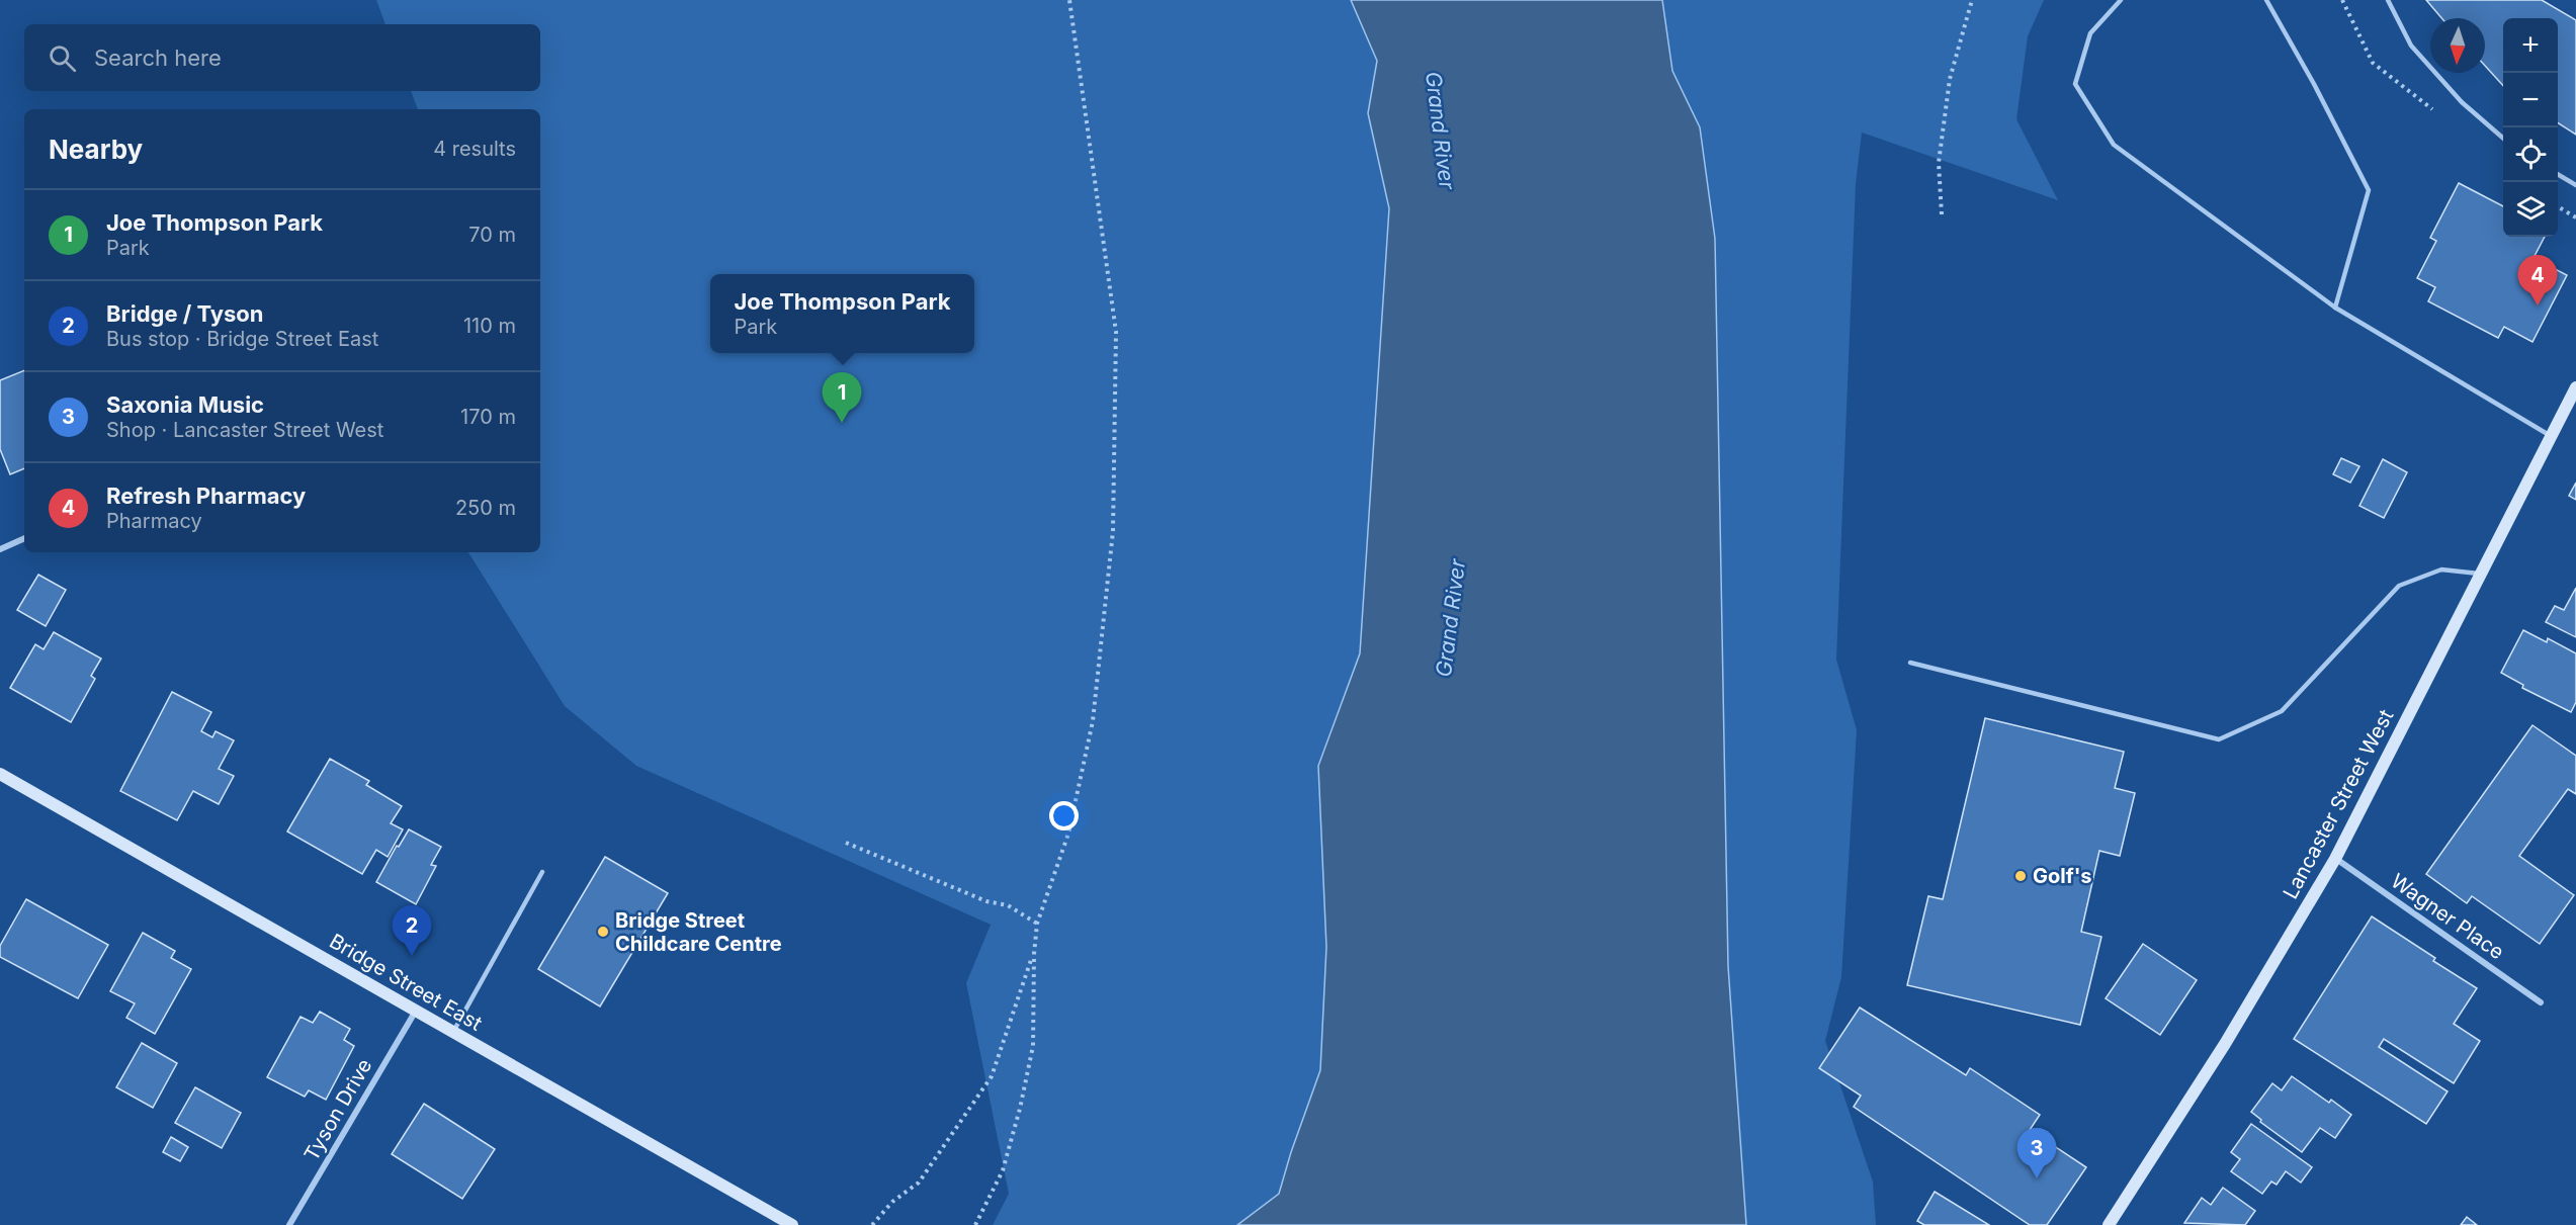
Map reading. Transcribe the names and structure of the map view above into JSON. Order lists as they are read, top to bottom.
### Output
{
  "streets": {
    "main road": ["Lancaster Street West", "Bridge Street East"],
    "street": ["Wagner Place", "Tyson Drive"]
  },
  "crossings": [
    ["Lancaster Street West", "Wagner Place"],
    ["Bridge Street East", "Tyson Drive"]
  ],
  "water": ["Grand River"],
  "places": ["Golf's", "Bridge Street Childcare Centre"],
  "north": "bottom",
  "page": {
    "map_buttons": ["+", "−"],
    "search": "Search here",
    "heading": ["Nearby", "4 results"],
    "list": [
      {
        "mark": "1",
        "name": "Joe Thompson Park",
        "note": "Park",
        "value": "70 m"
      },
      {
        "mark": "2",
        "name": "Bridge / Tyson",
        "note": "Bus stop · Bridge Street East",
        "value": "110 m"
      },
      {
        "mark": "3",
        "name": "Saxonia Music",
        "note": "Shop · Lancaster Street West",
        "value": "170 m"
      },
      {
        "mark": "4",
        "name": "Refresh Pharmacy",
        "note": "Pharmacy",
        "value": "250 m"
      }
    ],
    "pins": [
      "4",
      "1",
      "2",
      "3"
    ],
    "popup": ["Joe Thompson Park", "Park"]
  }
}
